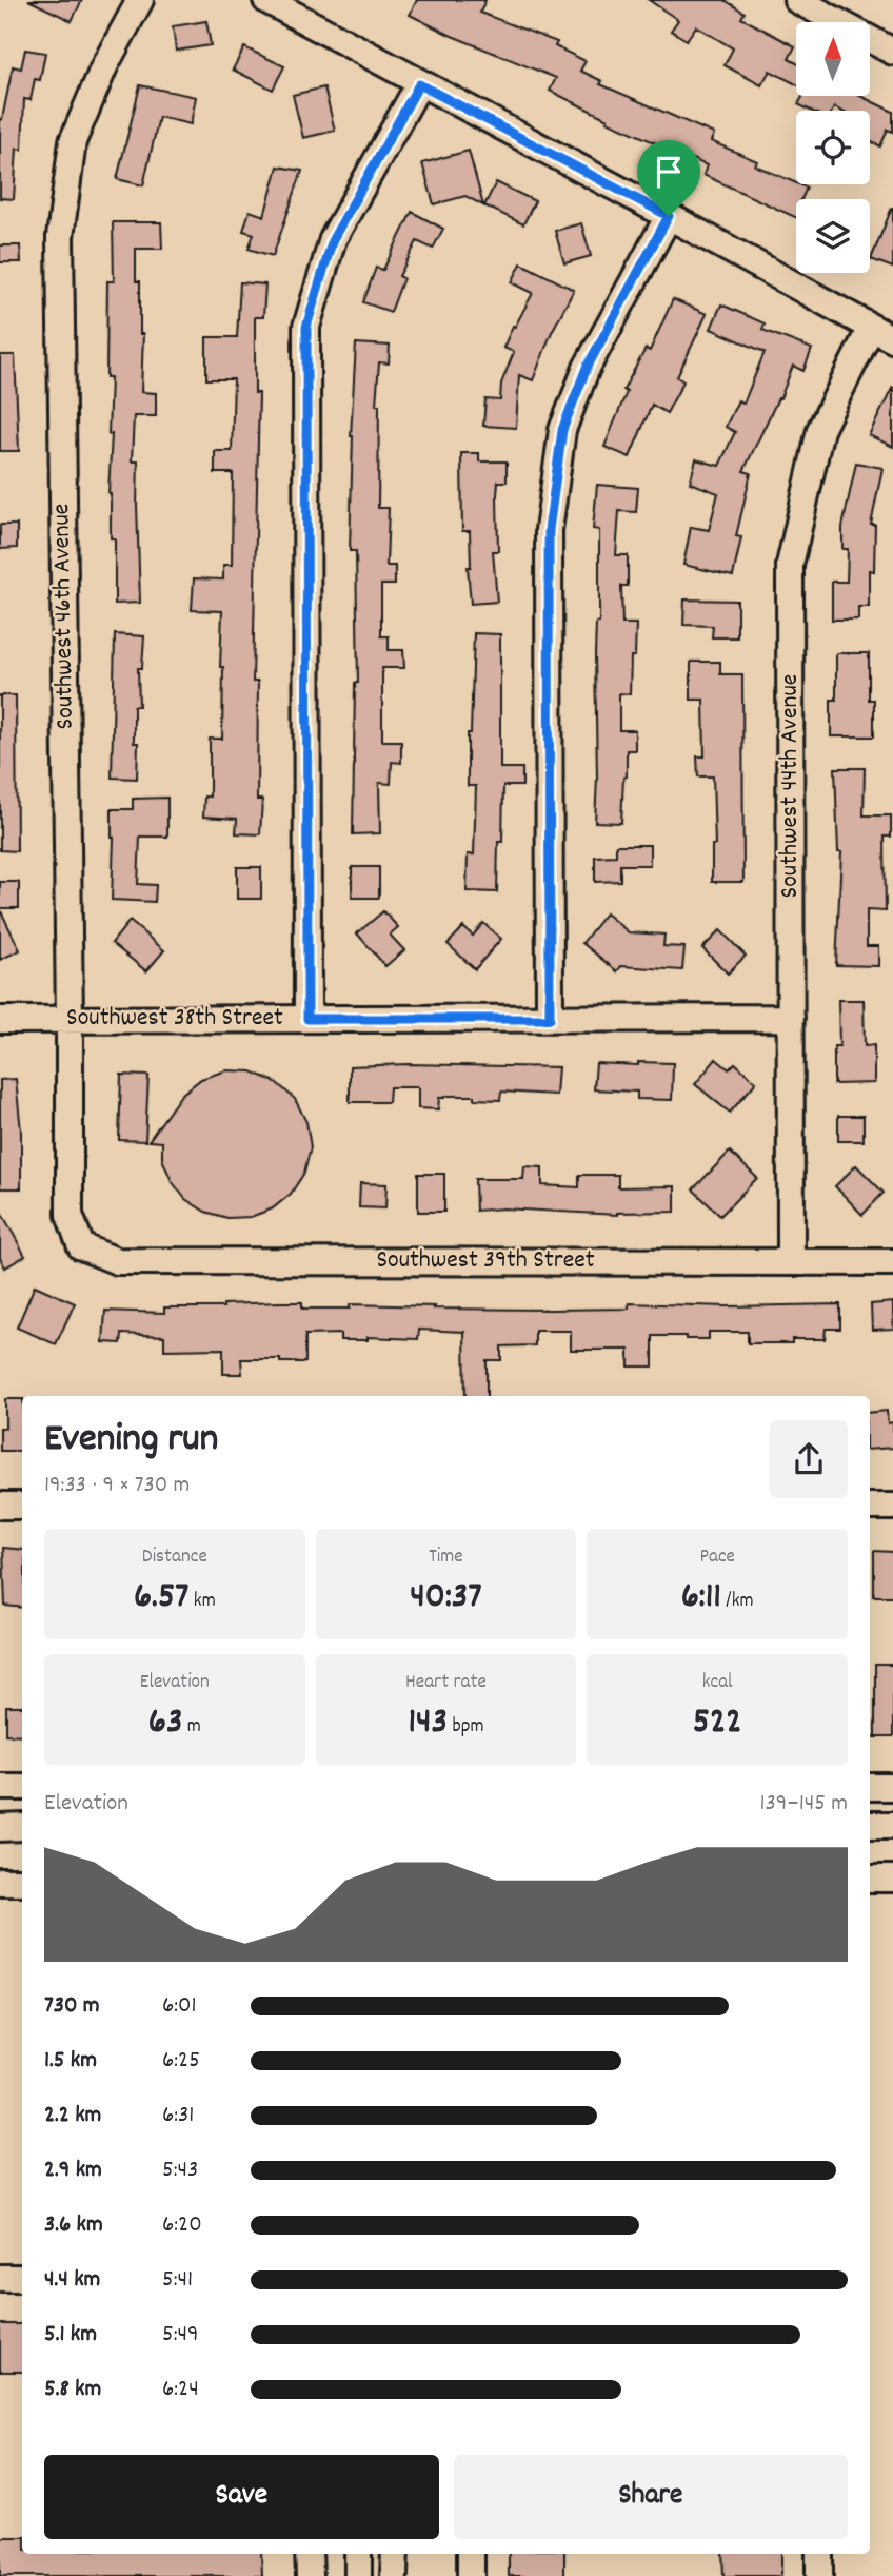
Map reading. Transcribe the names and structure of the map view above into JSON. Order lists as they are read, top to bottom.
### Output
{
  "streets": {
    "street": [
      "Southwest 46th Avenue",
      "Southwest 44th Avenue",
      "Southwest 38th Street",
      "Southwest 39th Street"
    ]
  },
  "crossings": [
    ["Southwest 46th Avenue", "Southwest 38th Street"],
    ["Southwest 46th Avenue", "Southwest 39th Street"],
    ["Southwest 44th Avenue", "Southwest 38th Street"],
    ["Southwest 44th Avenue", "Southwest 39th Street"]
  ],
  "north": "top",
  "page": {
    "heading": ["Evening run", "19:33 · 9 × 730 m"],
    "stats": [
      ["Distance", "6.57 km"],
      ["Time", "40:37"],
      ["Pace", "6:11 /km"],
      ["Elevation", "63 m"],
      ["Heart rate", "143 bpm"],
      ["kcal", "522"]
    ],
    "chart": ["Elevation", "139–145 m"],
    "list": [
      {
        "name": "730 m",
        "note": "6:01"
      },
      {
        "name": "1.5 km",
        "note": "6:25"
      },
      {
        "name": "2.2 km",
        "note": "6:31"
      },
      {
        "name": "2.9 km",
        "note": "5:43"
      },
      {
        "name": "3.6 km",
        "note": "6:20"
      },
      {
        "name": "4.4 km",
        "note": "5:41"
      },
      {
        "name": "5.1 km",
        "note": "5:49"
      },
      {
        "name": "5.8 km",
        "note": "6:24"
      }
    ],
    "buttons": ["Save", "Share"]
  }
}
